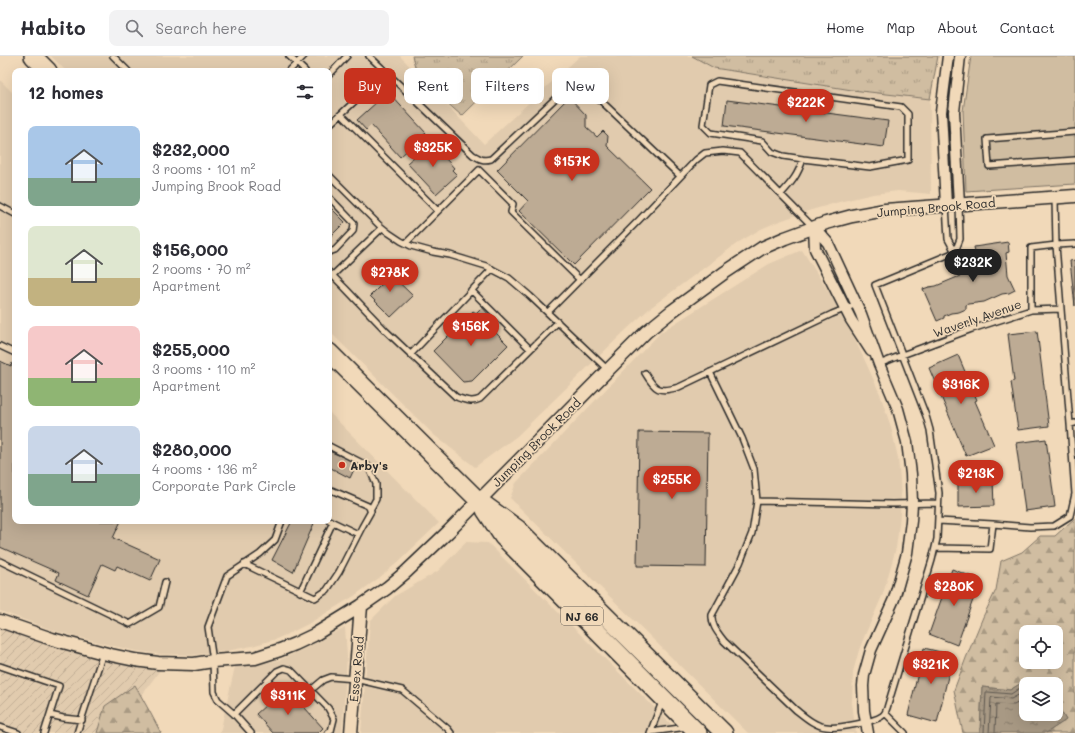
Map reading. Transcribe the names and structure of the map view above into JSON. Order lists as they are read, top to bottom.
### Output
{
  "streets": {
    "highway": ["NJ 66"],
    "street": ["Jumping Brook Road", "Essex Road"],
    "lane": ["Waverly Avenue"]
  },
  "crossings": [
    ["Jumping Brook Road", "NJ 66"],
    ["Jumping Brook Road", "Essex Road"]
  ],
  "places": ["Arby's"],
  "page": {
    "header": "Habito",
    "search": "Search here",
    "nav": [
      "Home",
      "Map",
      "About",
      "Contact"
    ],
    "chip": [
      "Buy",
      "Rent",
      "Filters",
      "New"
    ],
    "heading": "12 homes",
    "price": [
      "$222K",
      "$325K",
      "$157K",
      "$232K",
      "$278K",
      "$156K",
      "$316K",
      "$213K",
      "$255K",
      "$280K",
      "$321K",
      "$311K"
    ],
    "list": [
      {
        "name": "$232,000",
        "note": "3 rooms · 101 m² · Jumping Brook Road"
      },
      {
        "name": "$156,000",
        "note": "2 rooms · 70 m² · Apartment"
      },
      {
        "name": "$255,000",
        "note": "3 rooms · 110 m² · Apartment"
      },
      {
        "name": "$280,000",
        "note": "4 rooms · 136 m² · Corporate Park Circle"
      }
    ]
  }
}
